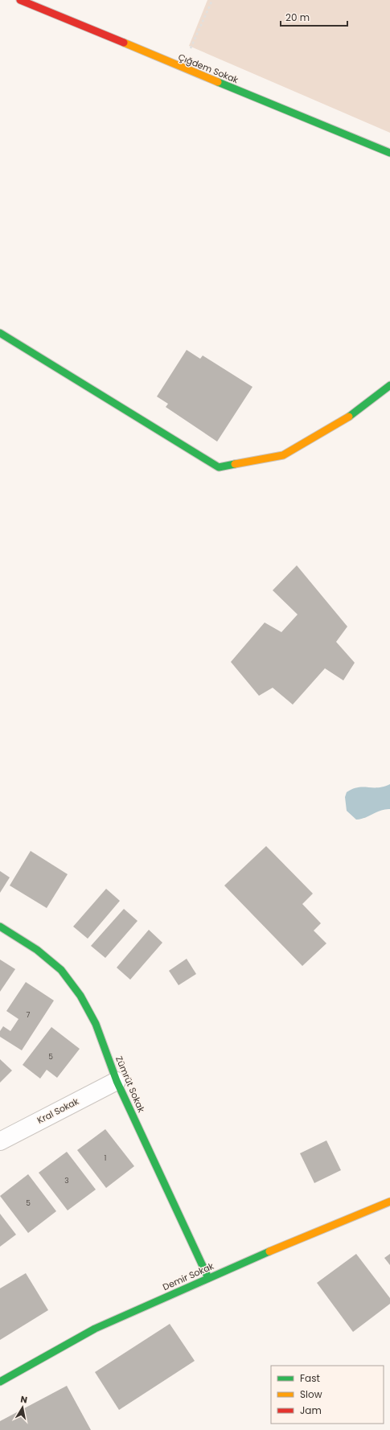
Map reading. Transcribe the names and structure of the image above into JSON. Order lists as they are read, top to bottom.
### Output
{
  "streets": {
    "street": [
      "Çığdem Sokak",
      "Zümrüt Sokak",
      "Kral Sokak",
      "Demir Sokak"
    ]
  },
  "crossings": [
    ["Zümrüt Sokak", "Kral Sokak"],
    ["Zümrüt Sokak", "Demir Sokak"]
  ],
  "house_numbers": [
    "7",
    "5",
    "1",
    "3",
    "5"
  ],
  "legend": ["Fast", "Slow", "Jam"],
  "scale_bar": "20 m",
  "north": "top"
}
